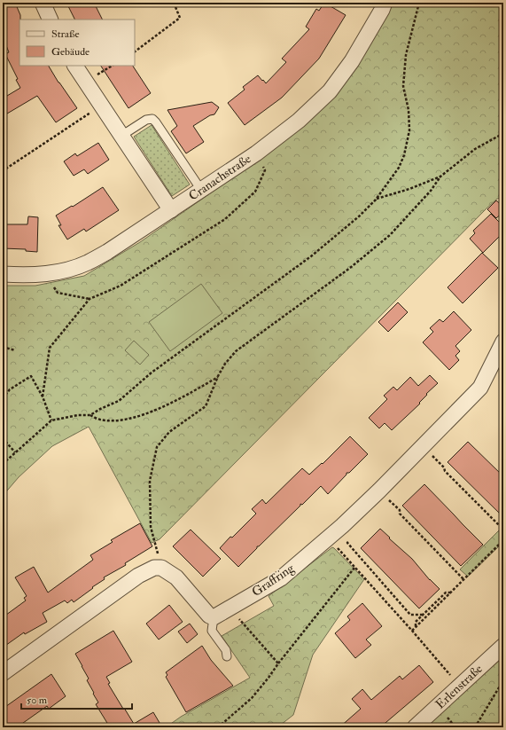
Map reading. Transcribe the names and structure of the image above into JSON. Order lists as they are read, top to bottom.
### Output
{
  "streets": {
    "street": ["Cranachstraße", "Graffring", "Erlenstraße"]
  },
  "legend": ["Straße", "Gebäude"],
  "scale_bar": "50 m"
}
